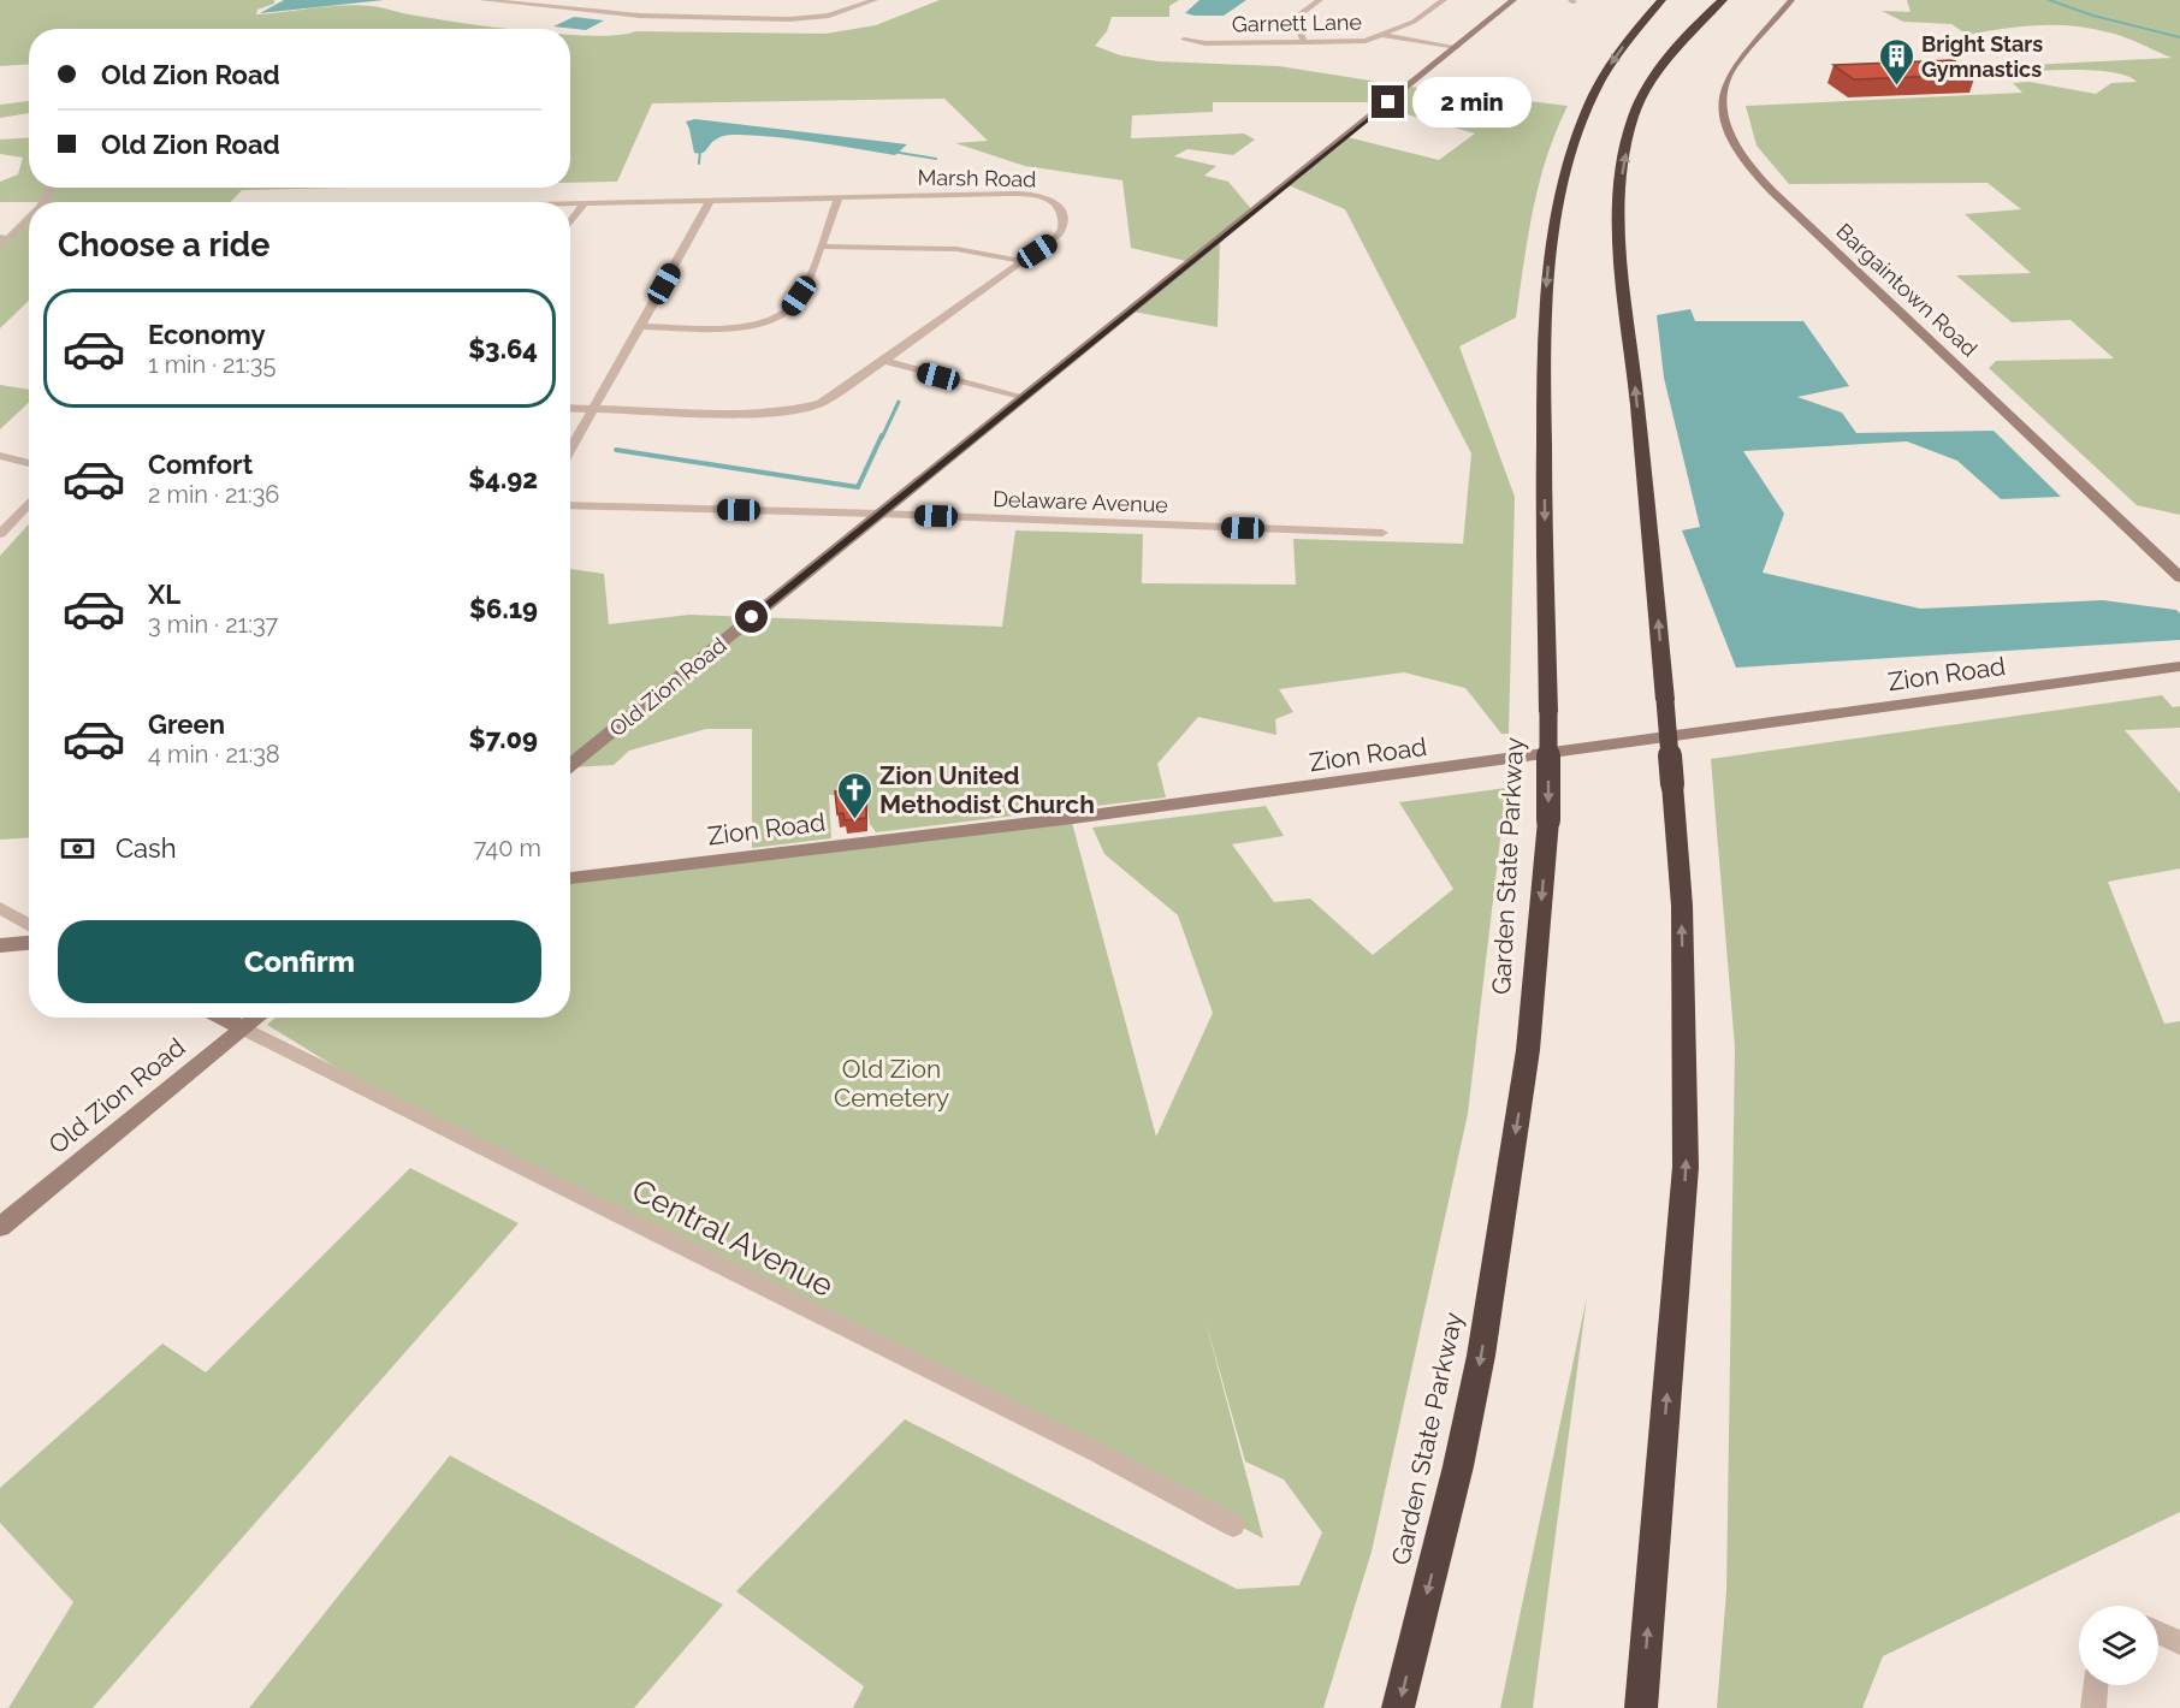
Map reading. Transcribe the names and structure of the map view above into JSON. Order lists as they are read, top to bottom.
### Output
{
  "streets": {
    "highway": ["Garden State Parkway"],
    "street": [
      "Garnett Lane",
      "Marsh Road",
      "Bargaintown Road",
      "Delaware Avenue",
      "Zion Road",
      "Old Zion Road",
      "Central Avenue"
    ]
  },
  "crossings": [
    ["Delaware Avenue", "Old Zion Road"],
    ["Old Zion Road", "Central Avenue"]
  ],
  "parks": ["Old Zion Cemetery"],
  "places": {
    "building": ["Bright Stars Gymnastics"],
    "church": ["Zion United Methodist Church"]
  },
  "page": {
    "banner": ["Old Zion Road", "Old Zion Road"],
    "bubble": "2 min",
    "heading": "Choose a ride",
    "list": [
      {
        "name": "Economy",
        "note": "1 min · 21:35",
        "value": "$3.64"
      },
      {
        "name": "Comfort",
        "note": "2 min · 21:36",
        "value": "$4.92"
      },
      {
        "name": "XL",
        "note": "3 min · 21:37",
        "value": "$6.19"
      },
      {
        "name": "Green",
        "note": "4 min · 21:38",
        "value": "$7.09"
      }
    ],
    "pay": ["Cash", "740 m"],
    "buttons": "Confirm"
  }
}
